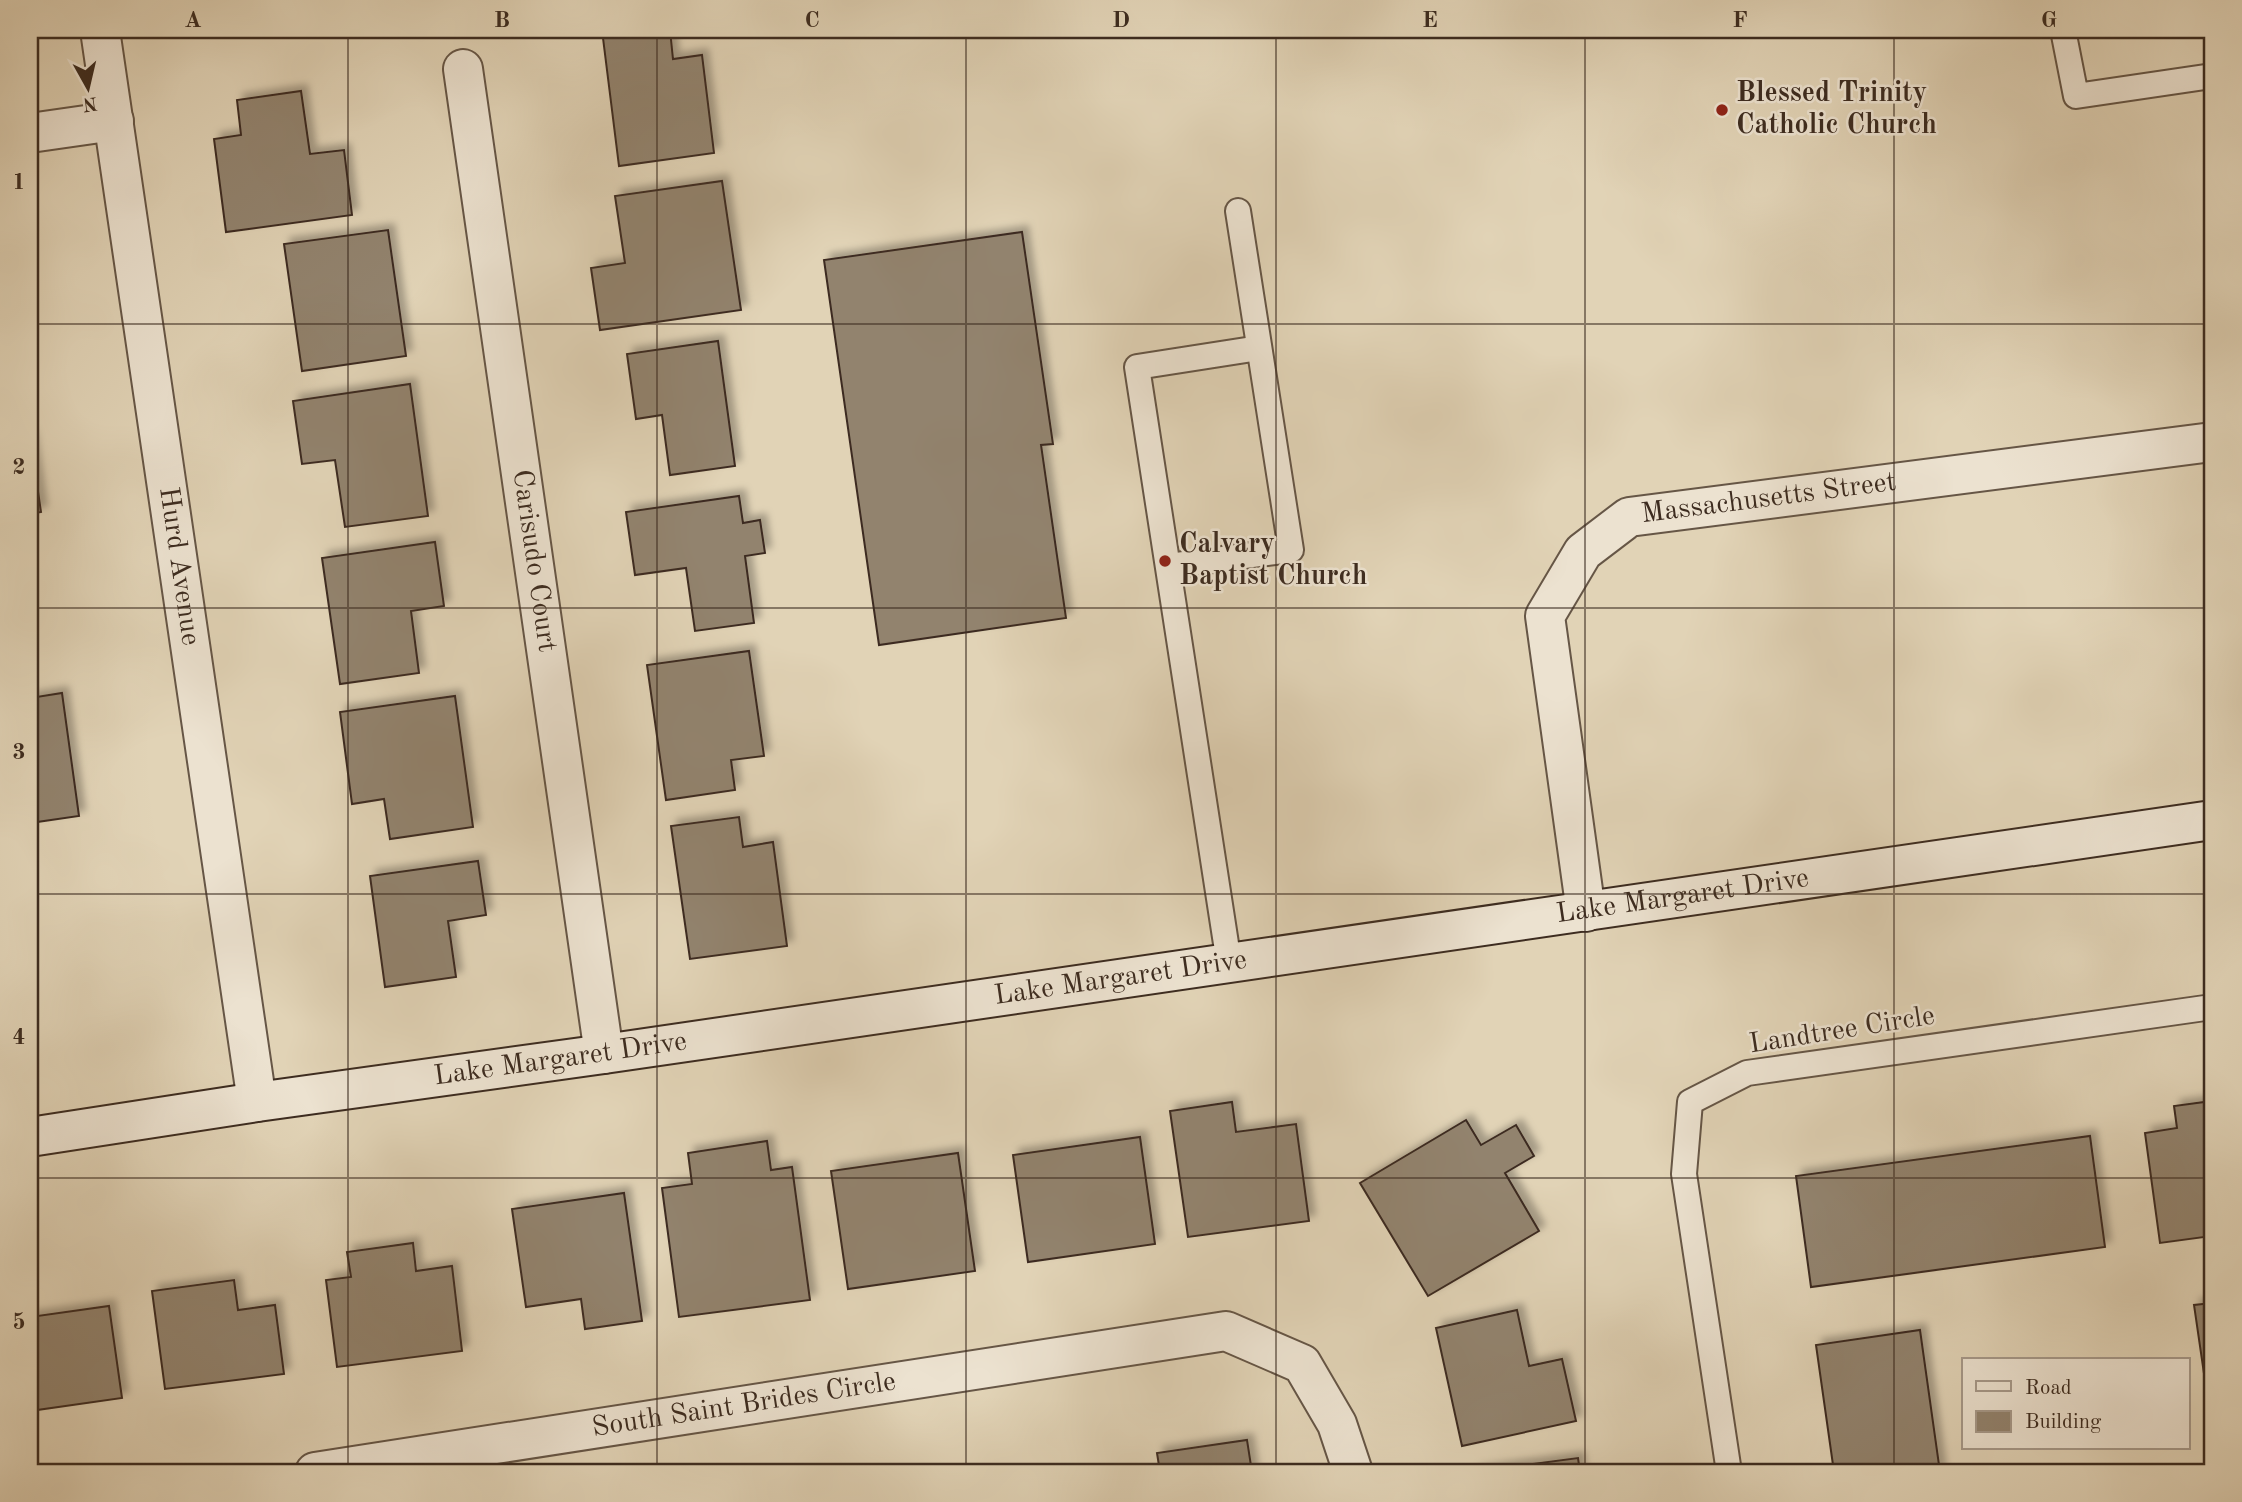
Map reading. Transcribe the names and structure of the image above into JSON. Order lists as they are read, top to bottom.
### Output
{
  "streets": {
    "street": [
      "Massachusetts Street",
      "Carisudo Court",
      "Hurd Avenue",
      "Lake Margaret Drive",
      "South Saint Brides Circle"
    ],
    "lane": ["Landtree Circle"]
  },
  "crossings": [
    ["Massachusetts Street", "Lake Margaret Drive"],
    ["Carisudo Court", "Lake Margaret Drive"],
    ["Hurd Avenue", "Lake Margaret Drive"]
  ],
  "places": ["Blessed Trinity Catholic Church", "Calvary Baptist Church"],
  "legend": ["Road", "Building"],
  "north": "bottom",
  "grid": {
    "columns": [
      "A",
      "B",
      "C",
      "D",
      "E",
      "F",
      "G"
    ],
    "rows": [
      "1",
      "2",
      "3",
      "4",
      "5"
    ]
  }
}
